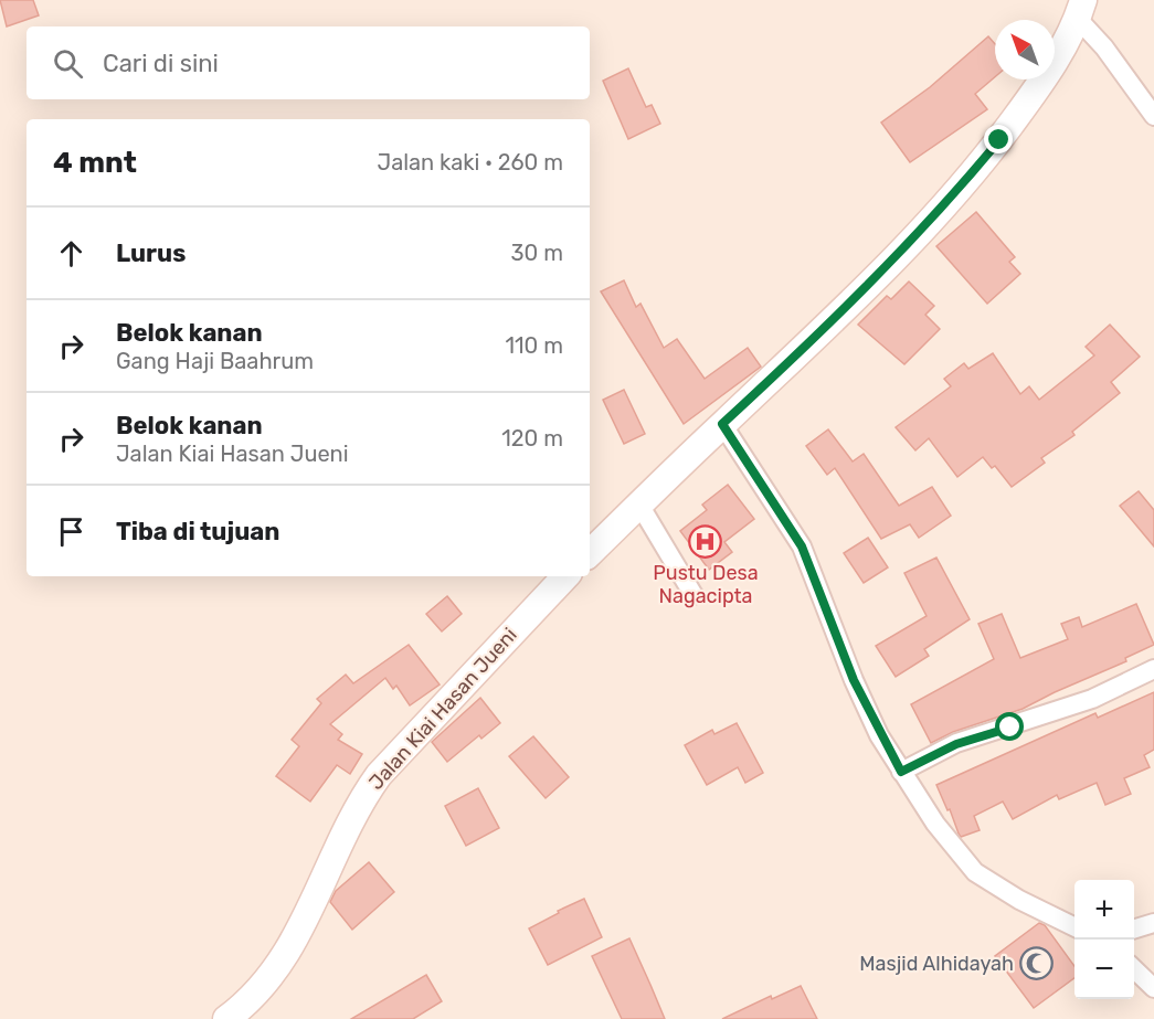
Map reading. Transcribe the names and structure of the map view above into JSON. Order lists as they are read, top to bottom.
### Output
{
  "streets": {
    "street": ["Jalan Kiai Hasan Jueni"]
  },
  "places": {
    "hospital": ["Pustu Desa Nagacipta"],
    "mosque": ["Masjid Alhidayah"]
  },
  "north": "top left",
  "page": {
    "search": "Cari di sini",
    "heading": ["4 mnt", "Jalan kaki · 260 m"],
    "list": [
      ["Lurus", "30 m"],
      ["Belok kanan", "Gang Haji Baahrum", "110 m"],
      ["Belok kanan", "Jalan Kiai Hasan Jueni", "120 m"],
      "Tiba di tujuan"
    ],
    "map_buttons": ["+", "−"]
  }
}
